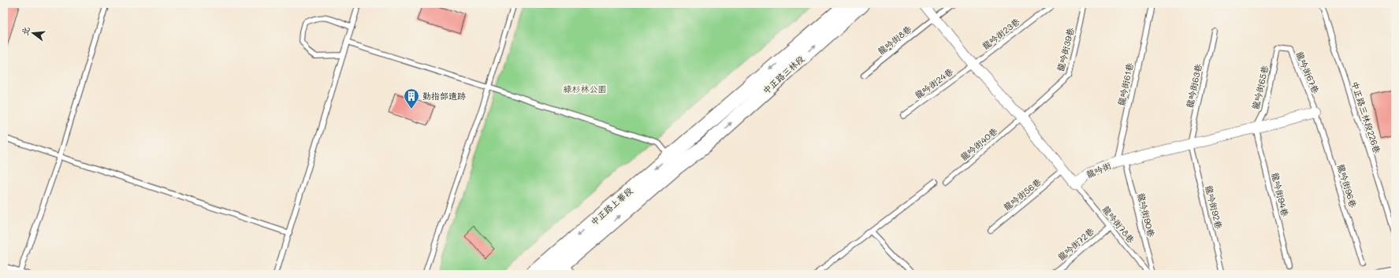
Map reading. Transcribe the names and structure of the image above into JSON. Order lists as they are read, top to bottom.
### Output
{
  "streets": {
    "main road": ["中正路三林段", "中正路上華段"],
    "street": ["龍吟街"],
    "lane": [
      "龍吟街23巷",
      "龍吟街8巷",
      "龍吟街39巷",
      "龍吟街67巷",
      "龍吟街24巷",
      "龍吟街61巷",
      "龍吟街63巷",
      "龍吟街65巷",
      "中正路三林段226巷",
      "龍吟街40巷",
      "龍吟街96巷",
      "龍吟街56巷",
      "龍吟街94巷",
      "龍吟街92巷",
      "龍吟街90巷",
      "龍吟街78巷",
      "龍吟街72巷"
    ]
  },
  "crossings": [
    ["龍吟街23巷", "龍吟街24巷"],
    ["龍吟街39巷", "龍吟街40巷"],
    ["龍吟街67巷", "龍吟街65巷"],
    ["龍吟街67巷", "龍吟街"],
    ["龍吟街67巷", "龍吟街96巷"],
    ["中正路三林段", "中正路上華段"],
    ["龍吟街61巷", "龍吟街"],
    ["龍吟街61巷", "龍吟街90巷"],
    ["龍吟街63巷", "龍吟街"],
    ["龍吟街63巷", "龍吟街92巷"],
    ["龍吟街65巷", "龍吟街"],
    ["龍吟街65巷", "龍吟街94巷"],
    ["龍吟街", "龍吟街96巷"],
    ["龍吟街", "龍吟街94巷"],
    ["龍吟街", "龍吟街92巷"],
    ["龍吟街", "龍吟街90巷"],
    ["龍吟街", "龍吟街78巷"],
    ["龍吟街78巷", "龍吟街72巷"]
  ],
  "parks": ["綠杉林公園"],
  "places": {
    "building": ["勤指部遺跡"]
  },
  "north": "left"
}
